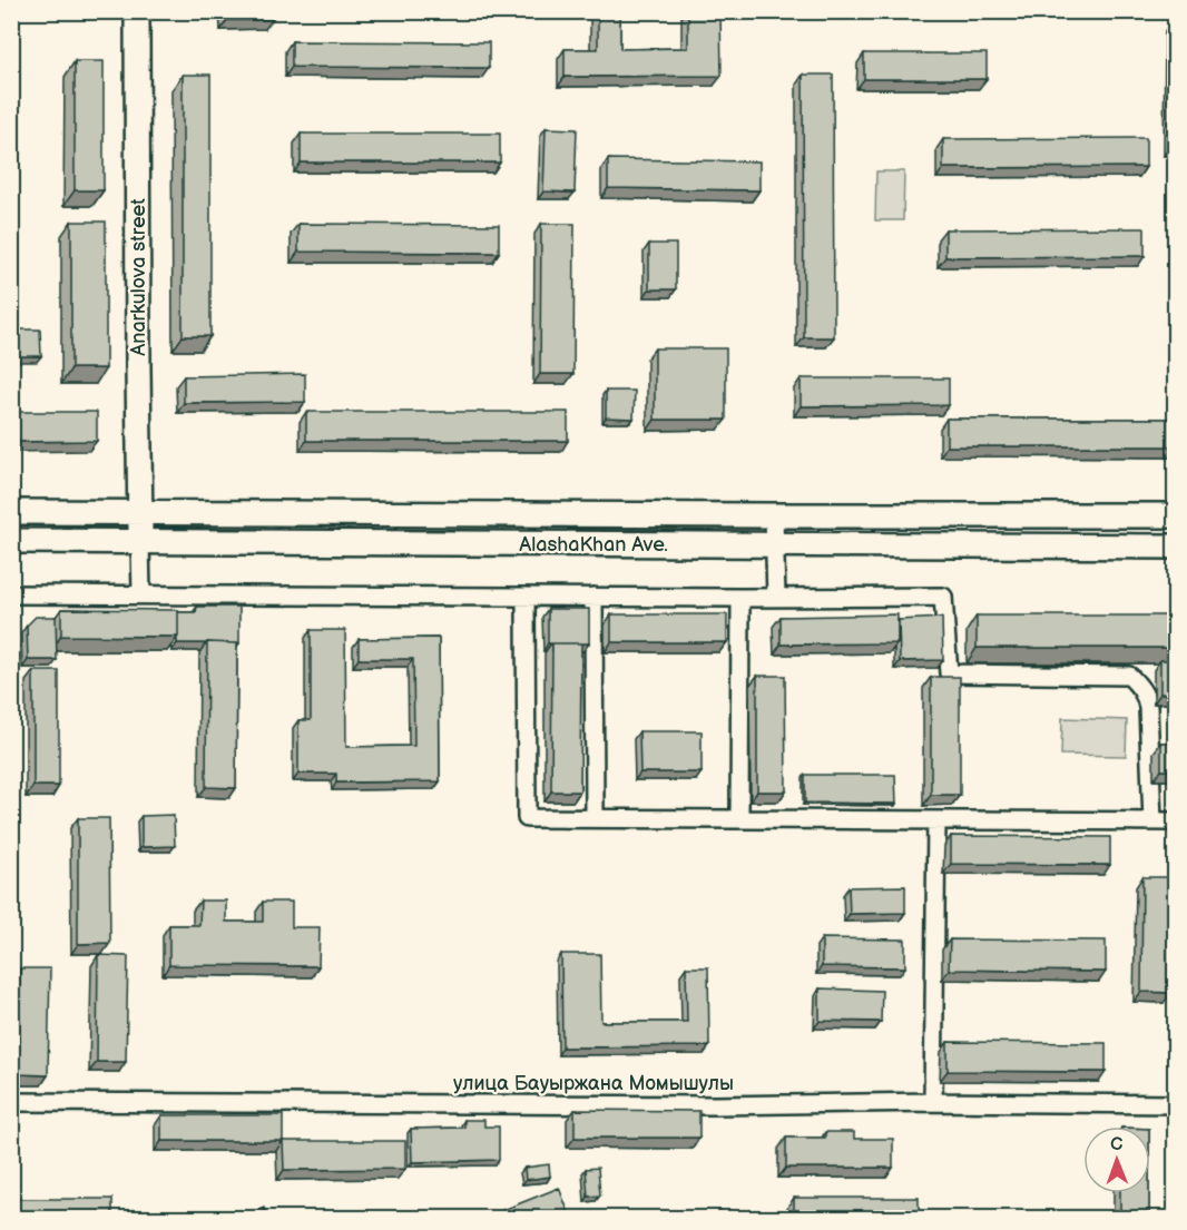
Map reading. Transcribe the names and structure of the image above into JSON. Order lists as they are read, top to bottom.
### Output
{
  "streets": {
    "main road": ["Anarkulova street", "AlashaKhan Ave."],
    "street": ["улица Бауыржана Момышулы"]
  },
  "crossings": [
    ["Anarkulova street", "AlashaKhan Ave."]
  ],
  "north": "top"
}
